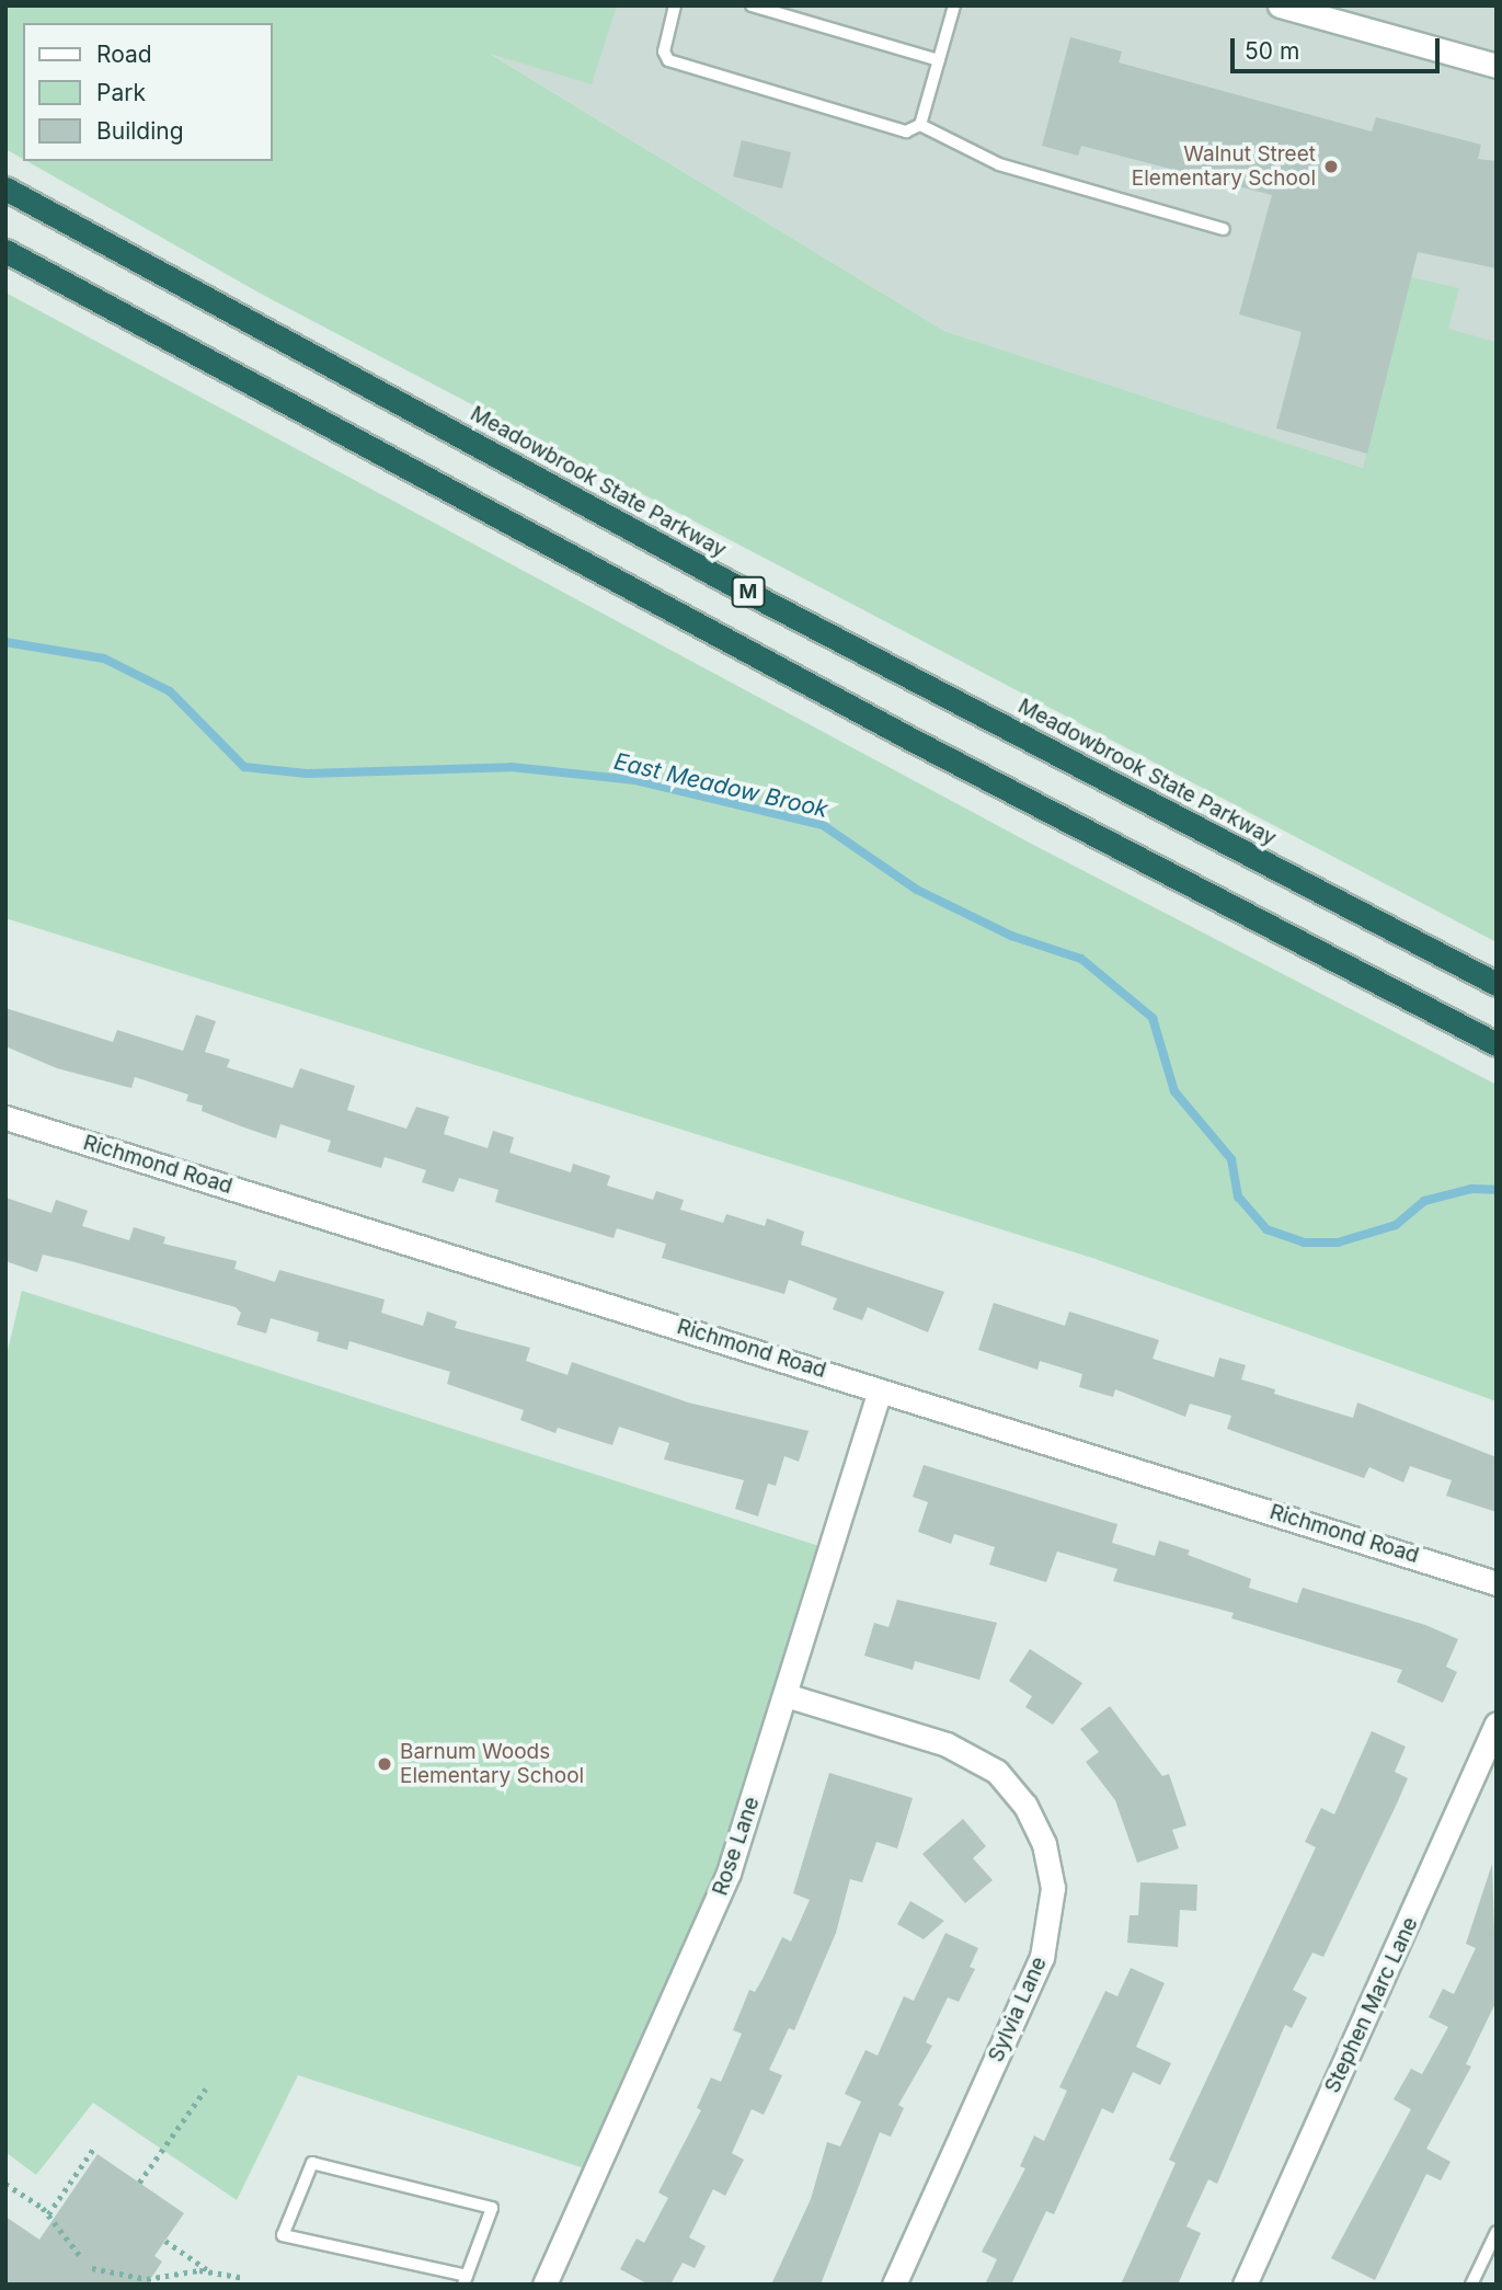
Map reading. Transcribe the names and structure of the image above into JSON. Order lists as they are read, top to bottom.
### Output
{
  "streets": {
    "highway": ["Meadowbrook State Parkway", "M"],
    "street": [
      "Richmond Road",
      "Rose Lane",
      "Stephen Marc Lane",
      "Sylvia Lane"
    ]
  },
  "crossings": [
    ["Richmond Road", "Rose Lane"],
    ["Rose Lane", "Sylvia Lane"]
  ],
  "water": ["East Meadow Brook"],
  "places": ["Walnut Street Elementary School", "Barnum Woods Elementary School"],
  "legend": ["Road", "Park", "Building"],
  "scale_bar": "50 m"
}
